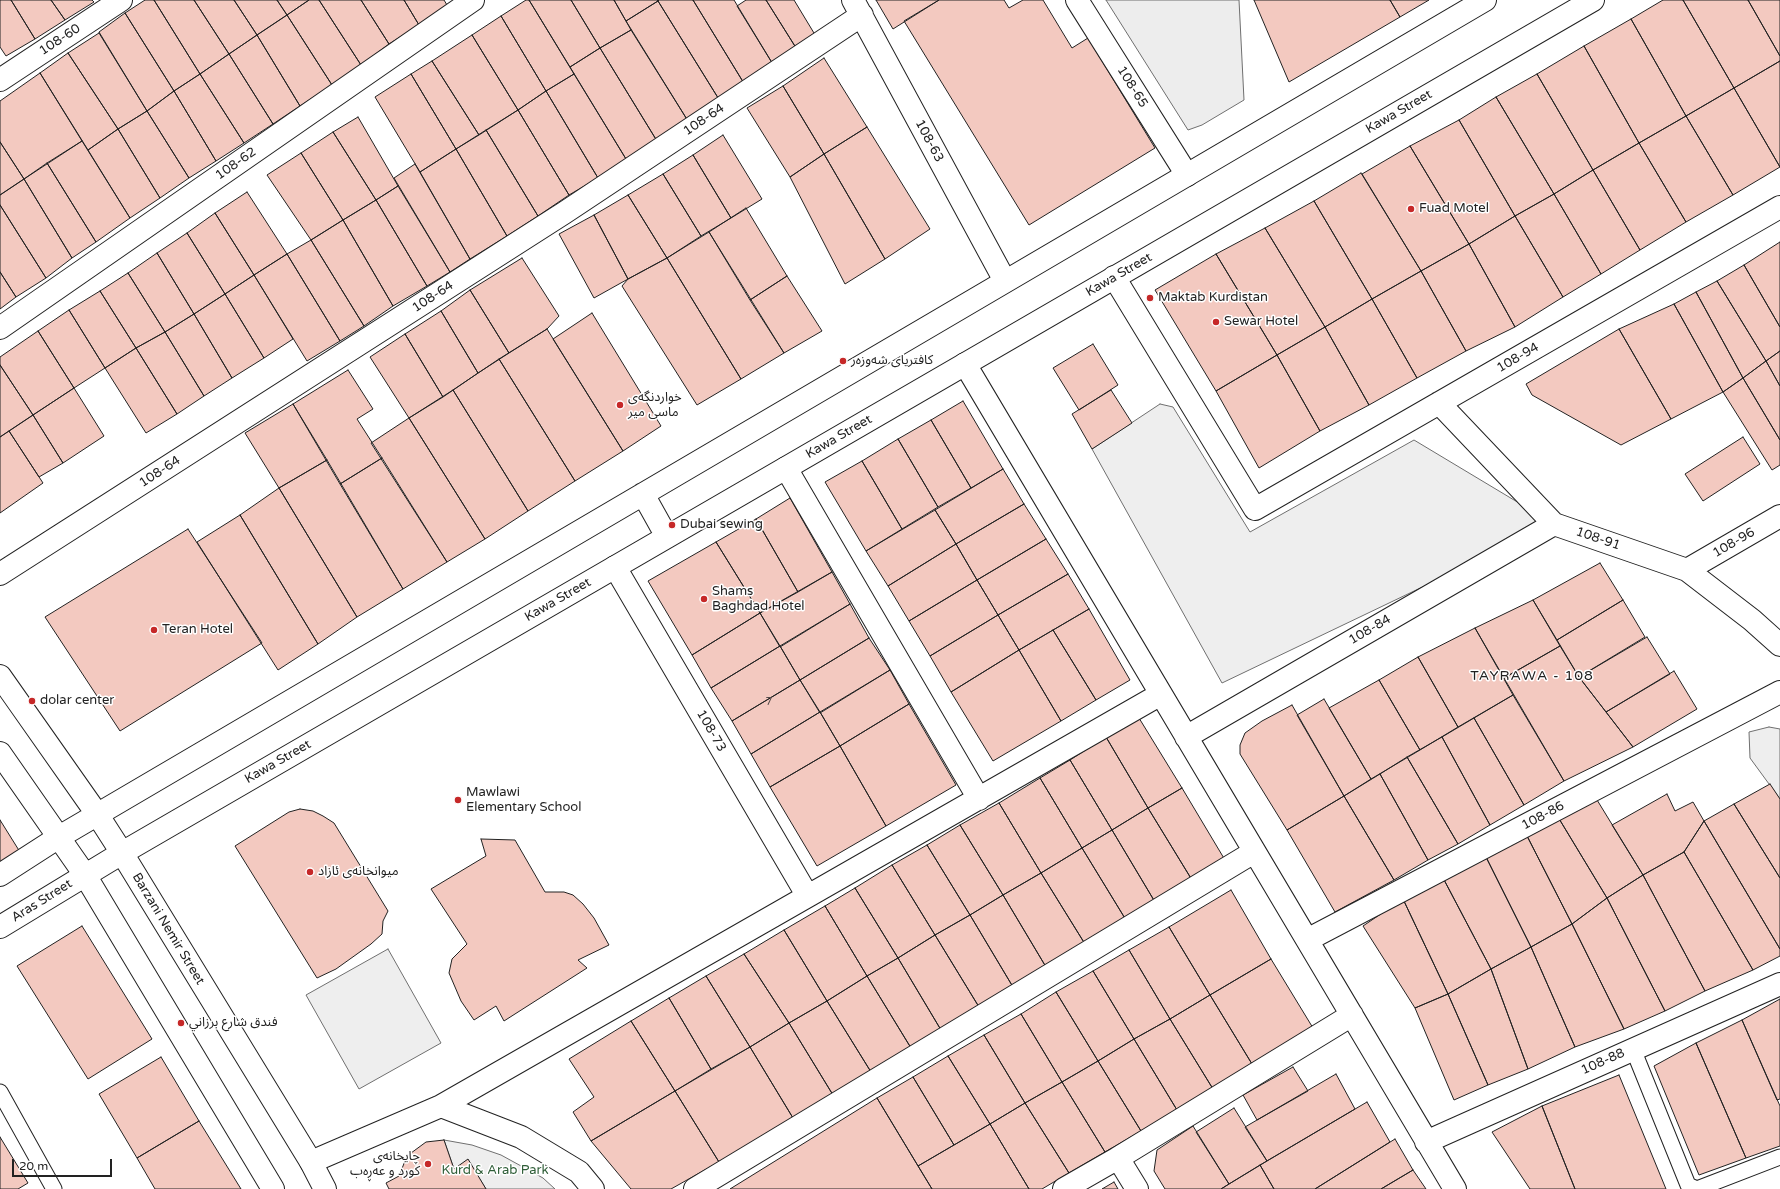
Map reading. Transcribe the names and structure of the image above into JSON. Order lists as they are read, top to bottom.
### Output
{
  "streets": {
    "street": [
      "108-60",
      "108-65",
      "Kawa Street",
      "108-64",
      "108-63",
      "108-62",
      "108-94",
      "108-91",
      "108-96",
      "108-84",
      "108-73",
      "108-86",
      "Aras Street",
      "Barzani Nemir Street",
      "108-88"
    ]
  },
  "crossings": [
    ["Kawa Street", "108-94"],
    ["Kawa Street", "108-73"],
    ["Kawa Street", "Aras Street"],
    ["Kawa Street", "Barzani Nemir Street"],
    ["108-64", "108-63"],
    ["108-94", "108-91"],
    ["108-91", "108-96"],
    ["108-91", "108-84"]
  ],
  "districts": ["TAYRAWA - 108"],
  "parks": ["Kurd & Arab Park"],
  "places": [
    "Fuad Motel",
    "Maktab Kurdistan",
    "Sewar Hotel",
    "کافتریای شەوزەر",
    "خواردنگەی ماسی میر",
    "Dubai sewing",
    "Shams Baghdad Hotel",
    "Teran Hotel",
    "dolar center",
    "Mawlawi Elementary School",
    "میوانخانەی ئازاد",
    "فندق شارع برزاني",
    "چایخانەی کورد و عەڕەب"
  ],
  "house_numbers": ["7"],
  "scale_bar": "20 m"
}
